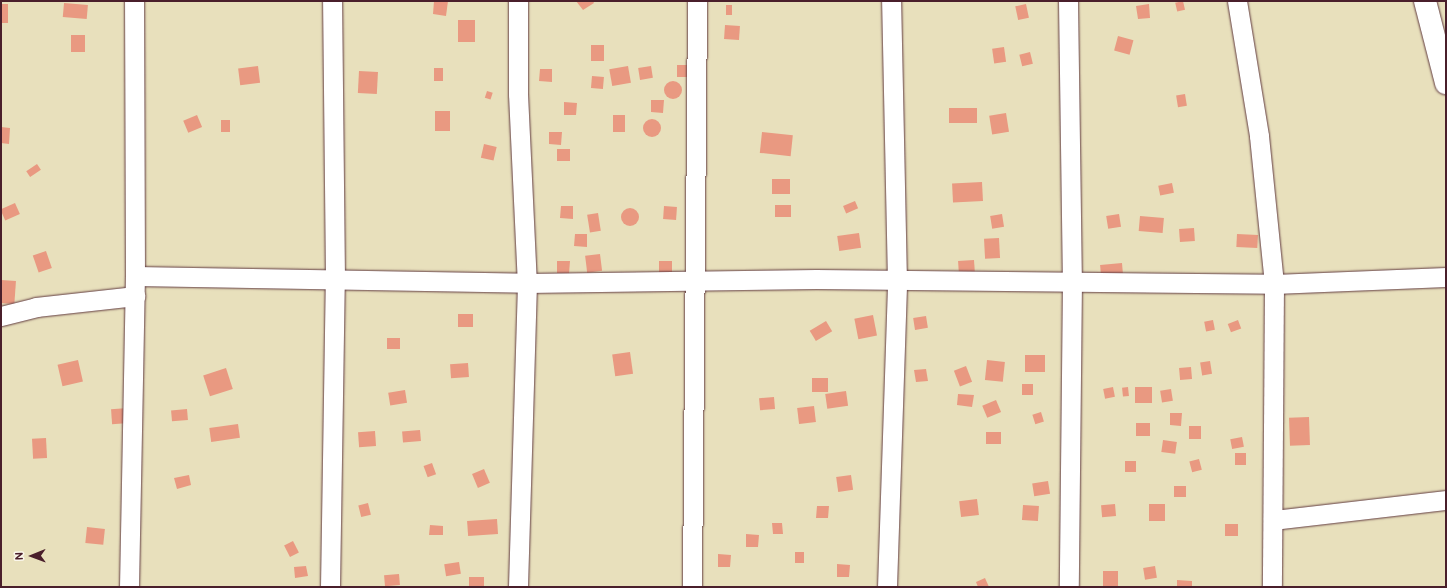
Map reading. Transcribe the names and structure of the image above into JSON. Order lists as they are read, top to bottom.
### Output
{
  "north": "left"
}
